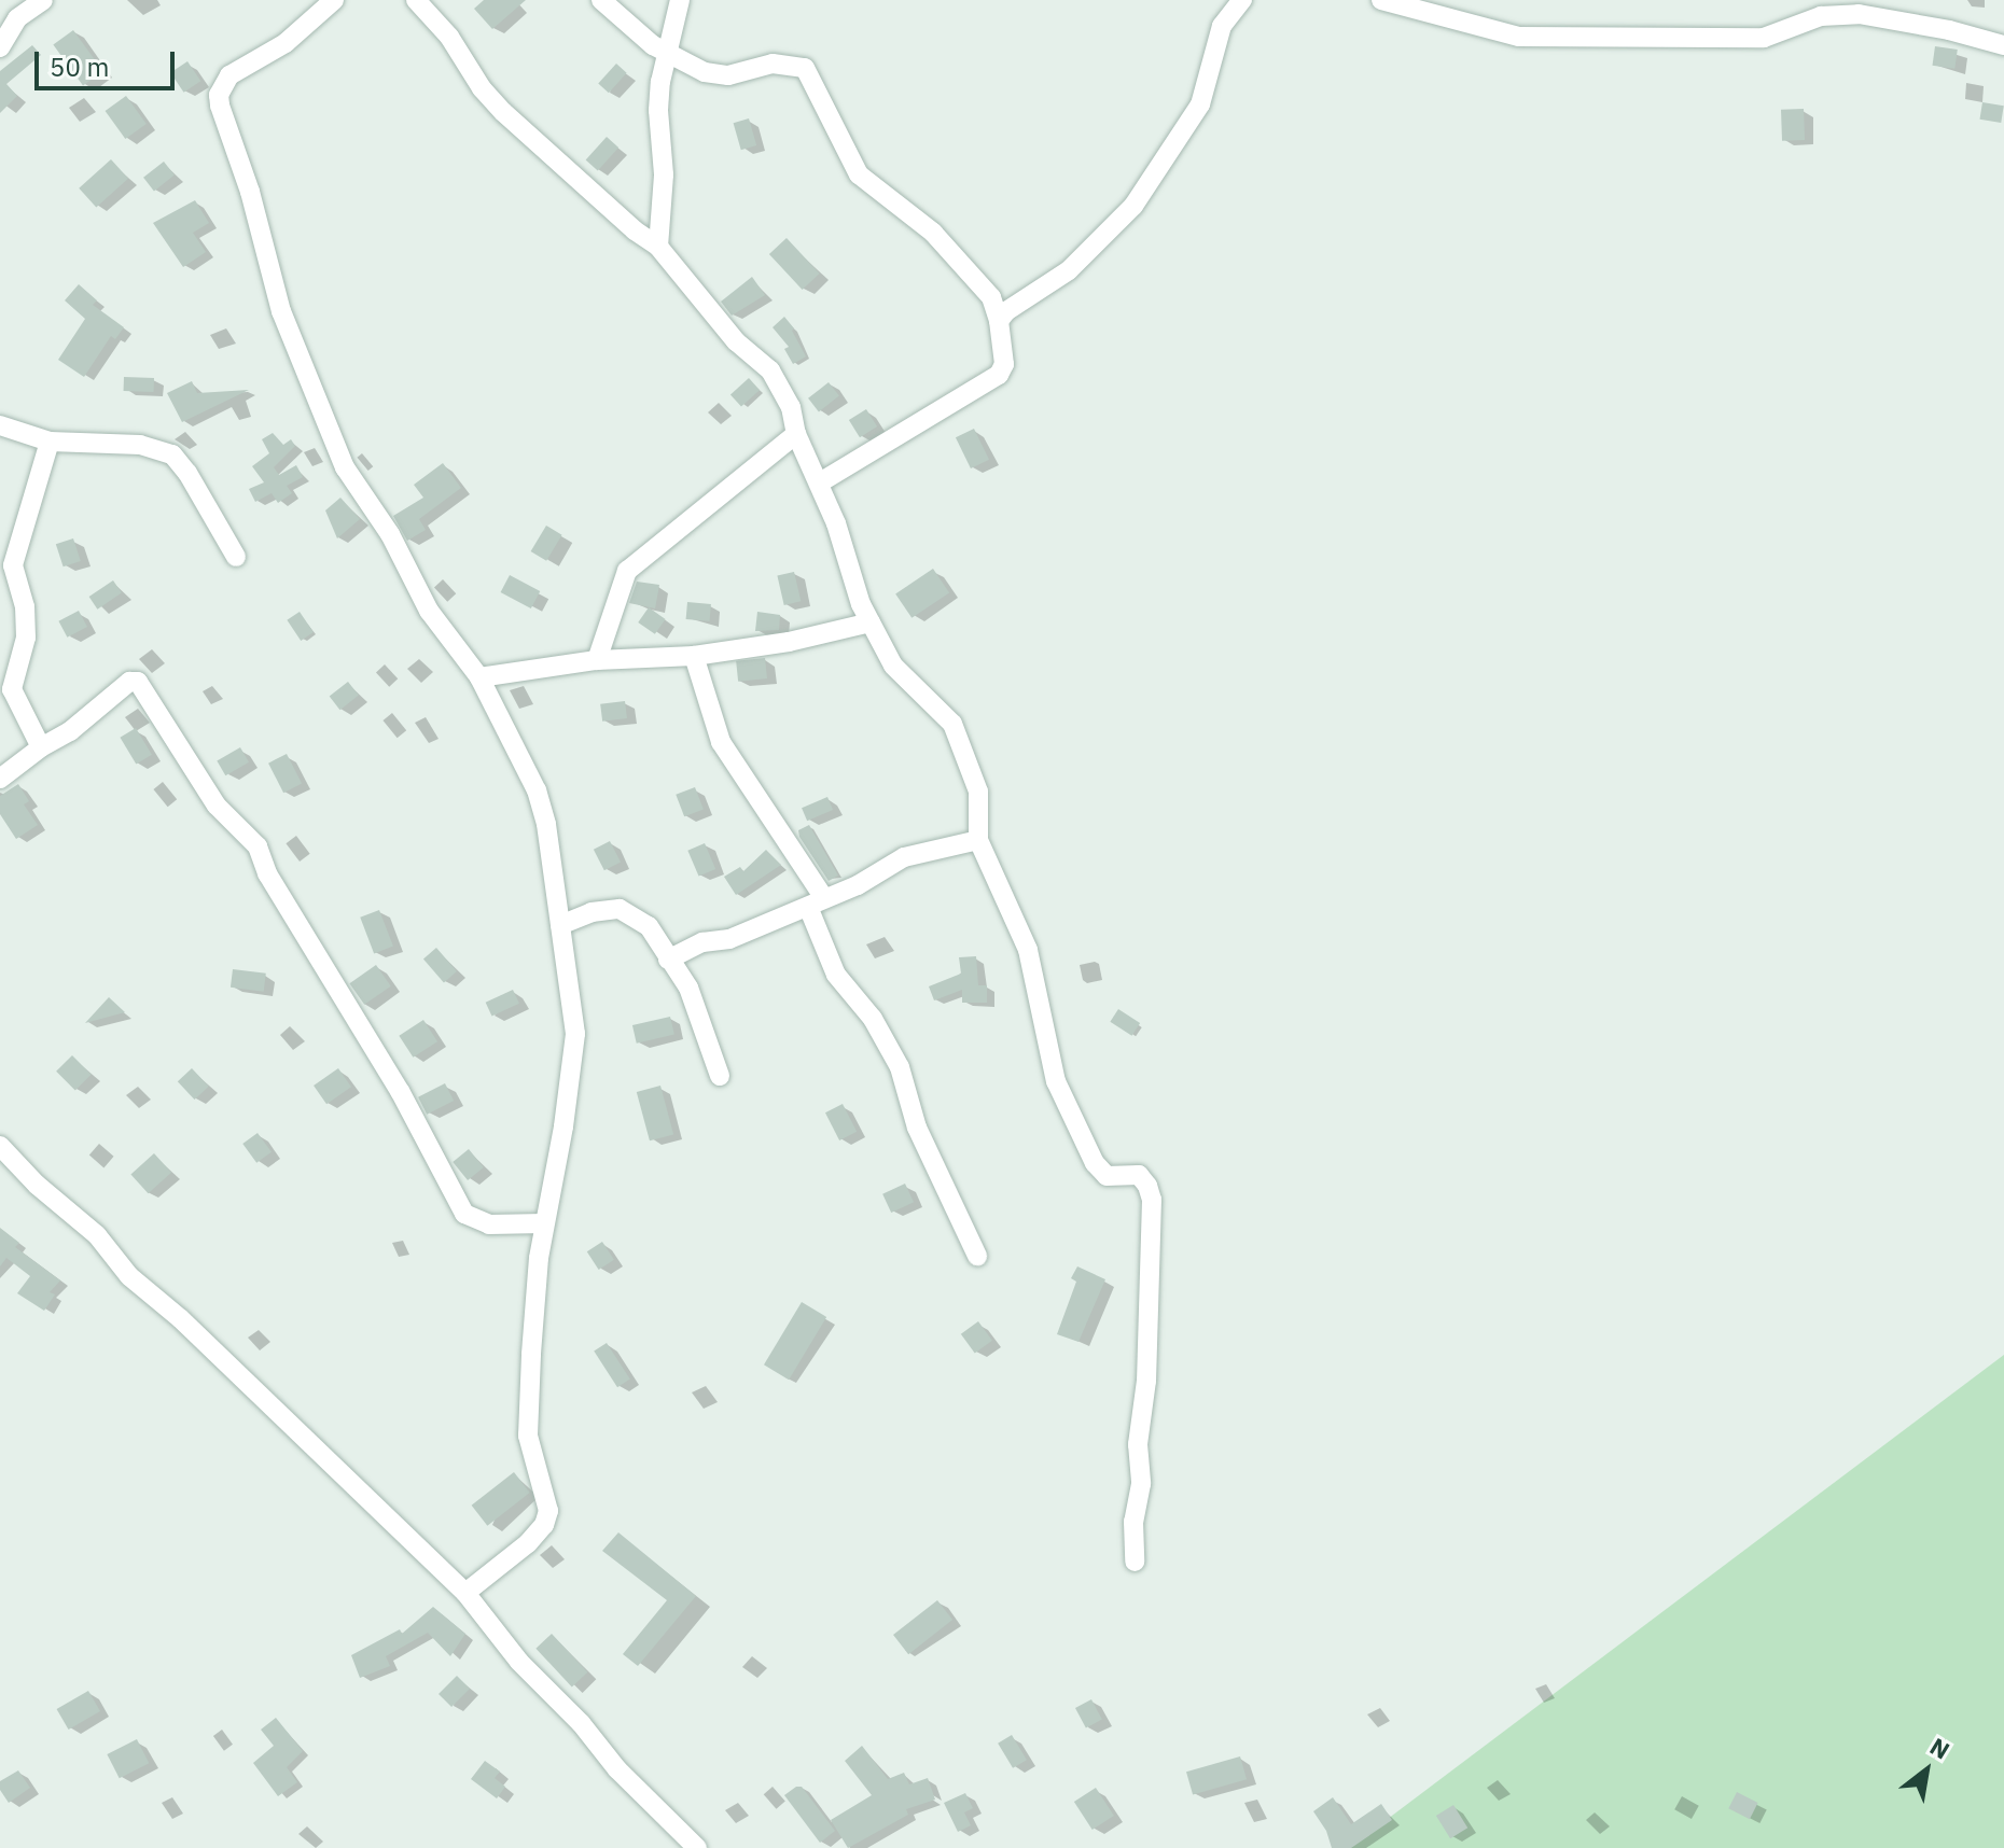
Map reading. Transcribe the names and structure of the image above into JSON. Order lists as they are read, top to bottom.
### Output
{
  "scale_bar": "50 m",
  "north": "top right"
}
